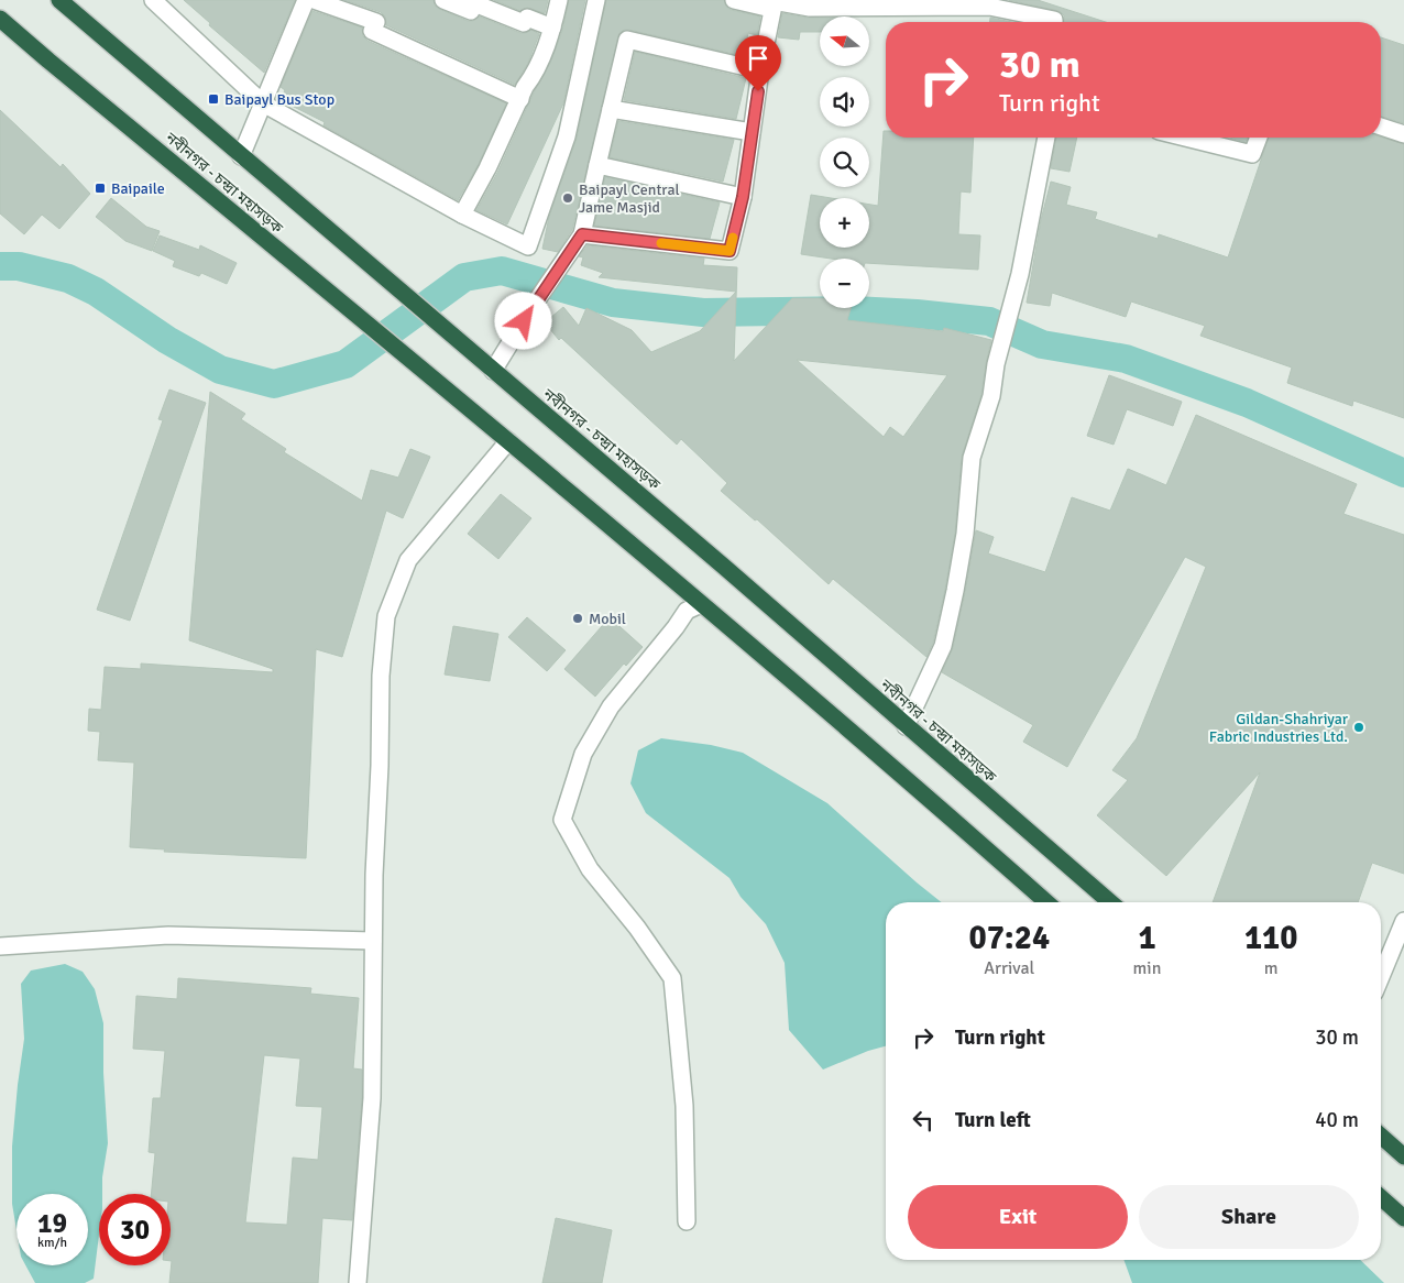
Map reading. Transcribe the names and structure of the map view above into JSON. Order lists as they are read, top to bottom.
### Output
{
  "streets": {
    "highway": ["নবীনগর - চন্দ্রা মহাসড়ক"]
  },
  "places": {
    "transit": ["Baipayl Bus Stop", "Baipaile"],
    "other": ["Baipayl Central Jame Masjid", "Mobil", "Gildan-Shahriyar Fabric Industries Ltd."]
  },
  "north": "left",
  "page": {
    "map_buttons": ["+", "−"],
    "turn": ["30 m", "Turn right"],
    "eta": [
      "07:24",
      "Arrival",
      "1",
      "min",
      "110",
      "m"
    ],
    "list": [
      {
        "name": "Turn right",
        "value": "30 m"
      },
      {
        "name": "Turn left",
        "value": "40 m"
      }
    ],
    "buttons": ["Exit", "Share"],
    "speed": "19 km/h",
    "limit": "30"
  }
}
